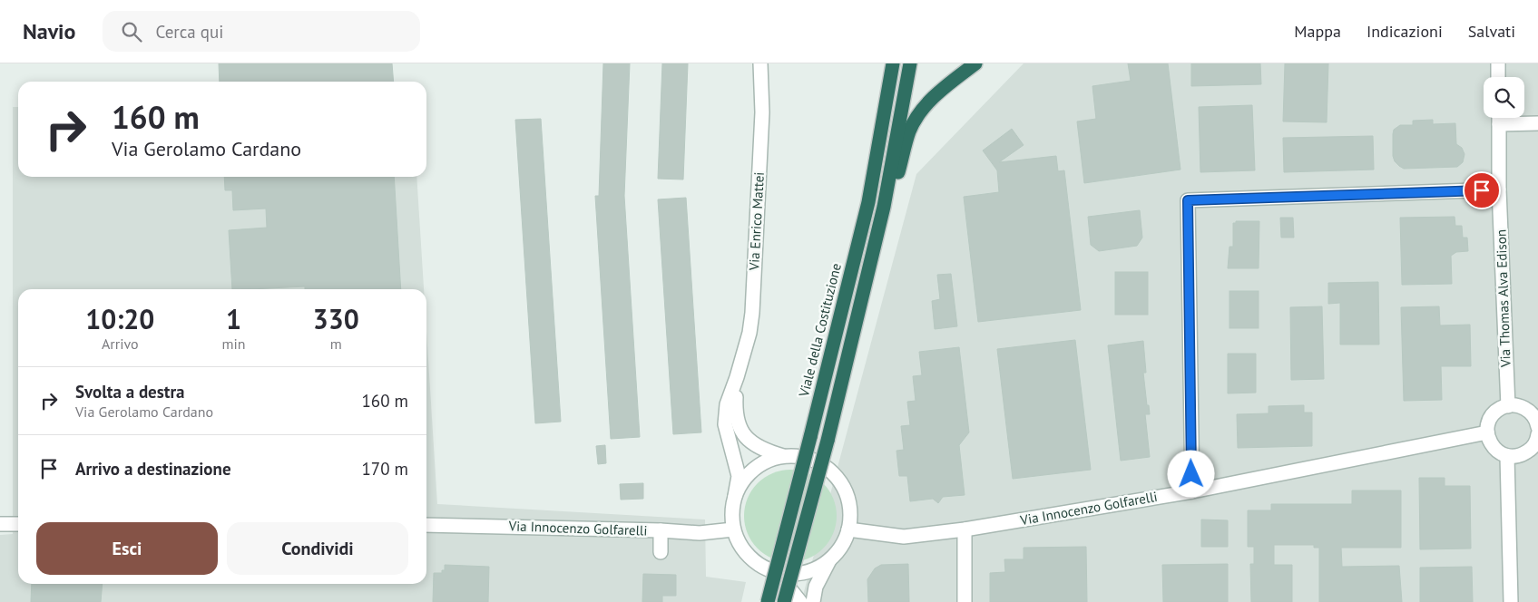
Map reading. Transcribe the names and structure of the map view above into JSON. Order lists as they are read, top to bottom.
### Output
{
  "streets": {
    "highway": ["Viale della Costituzione"],
    "street": ["Via Enrico Mattei", "Via Thomas Alva Edison", "Via Innocenzo Golfarelli"]
  },
  "crossings": [
    ["Via Enrico Mattei", "Via Innocenzo Golfarelli"],
    ["Via Thomas Alva Edison", "Via Innocenzo Golfarelli"]
  ],
  "page": {
    "header": "Navio",
    "search": "Cerca qui",
    "nav": ["Mappa", "Indicazioni", "Salvati"],
    "turn": ["160 m", "Via Gerolamo Cardano"],
    "eta": [
      "10:20",
      "Arrivo",
      "1",
      "min",
      "330",
      "m"
    ],
    "list": [
      {
        "name": "Svolta a destra",
        "note": "Via Gerolamo Cardano",
        "value": "160 m"
      },
      {
        "name": "Arrivo a destinazione",
        "value": "170 m"
      }
    ],
    "buttons": ["Esci", "Condividi"]
  }
}
